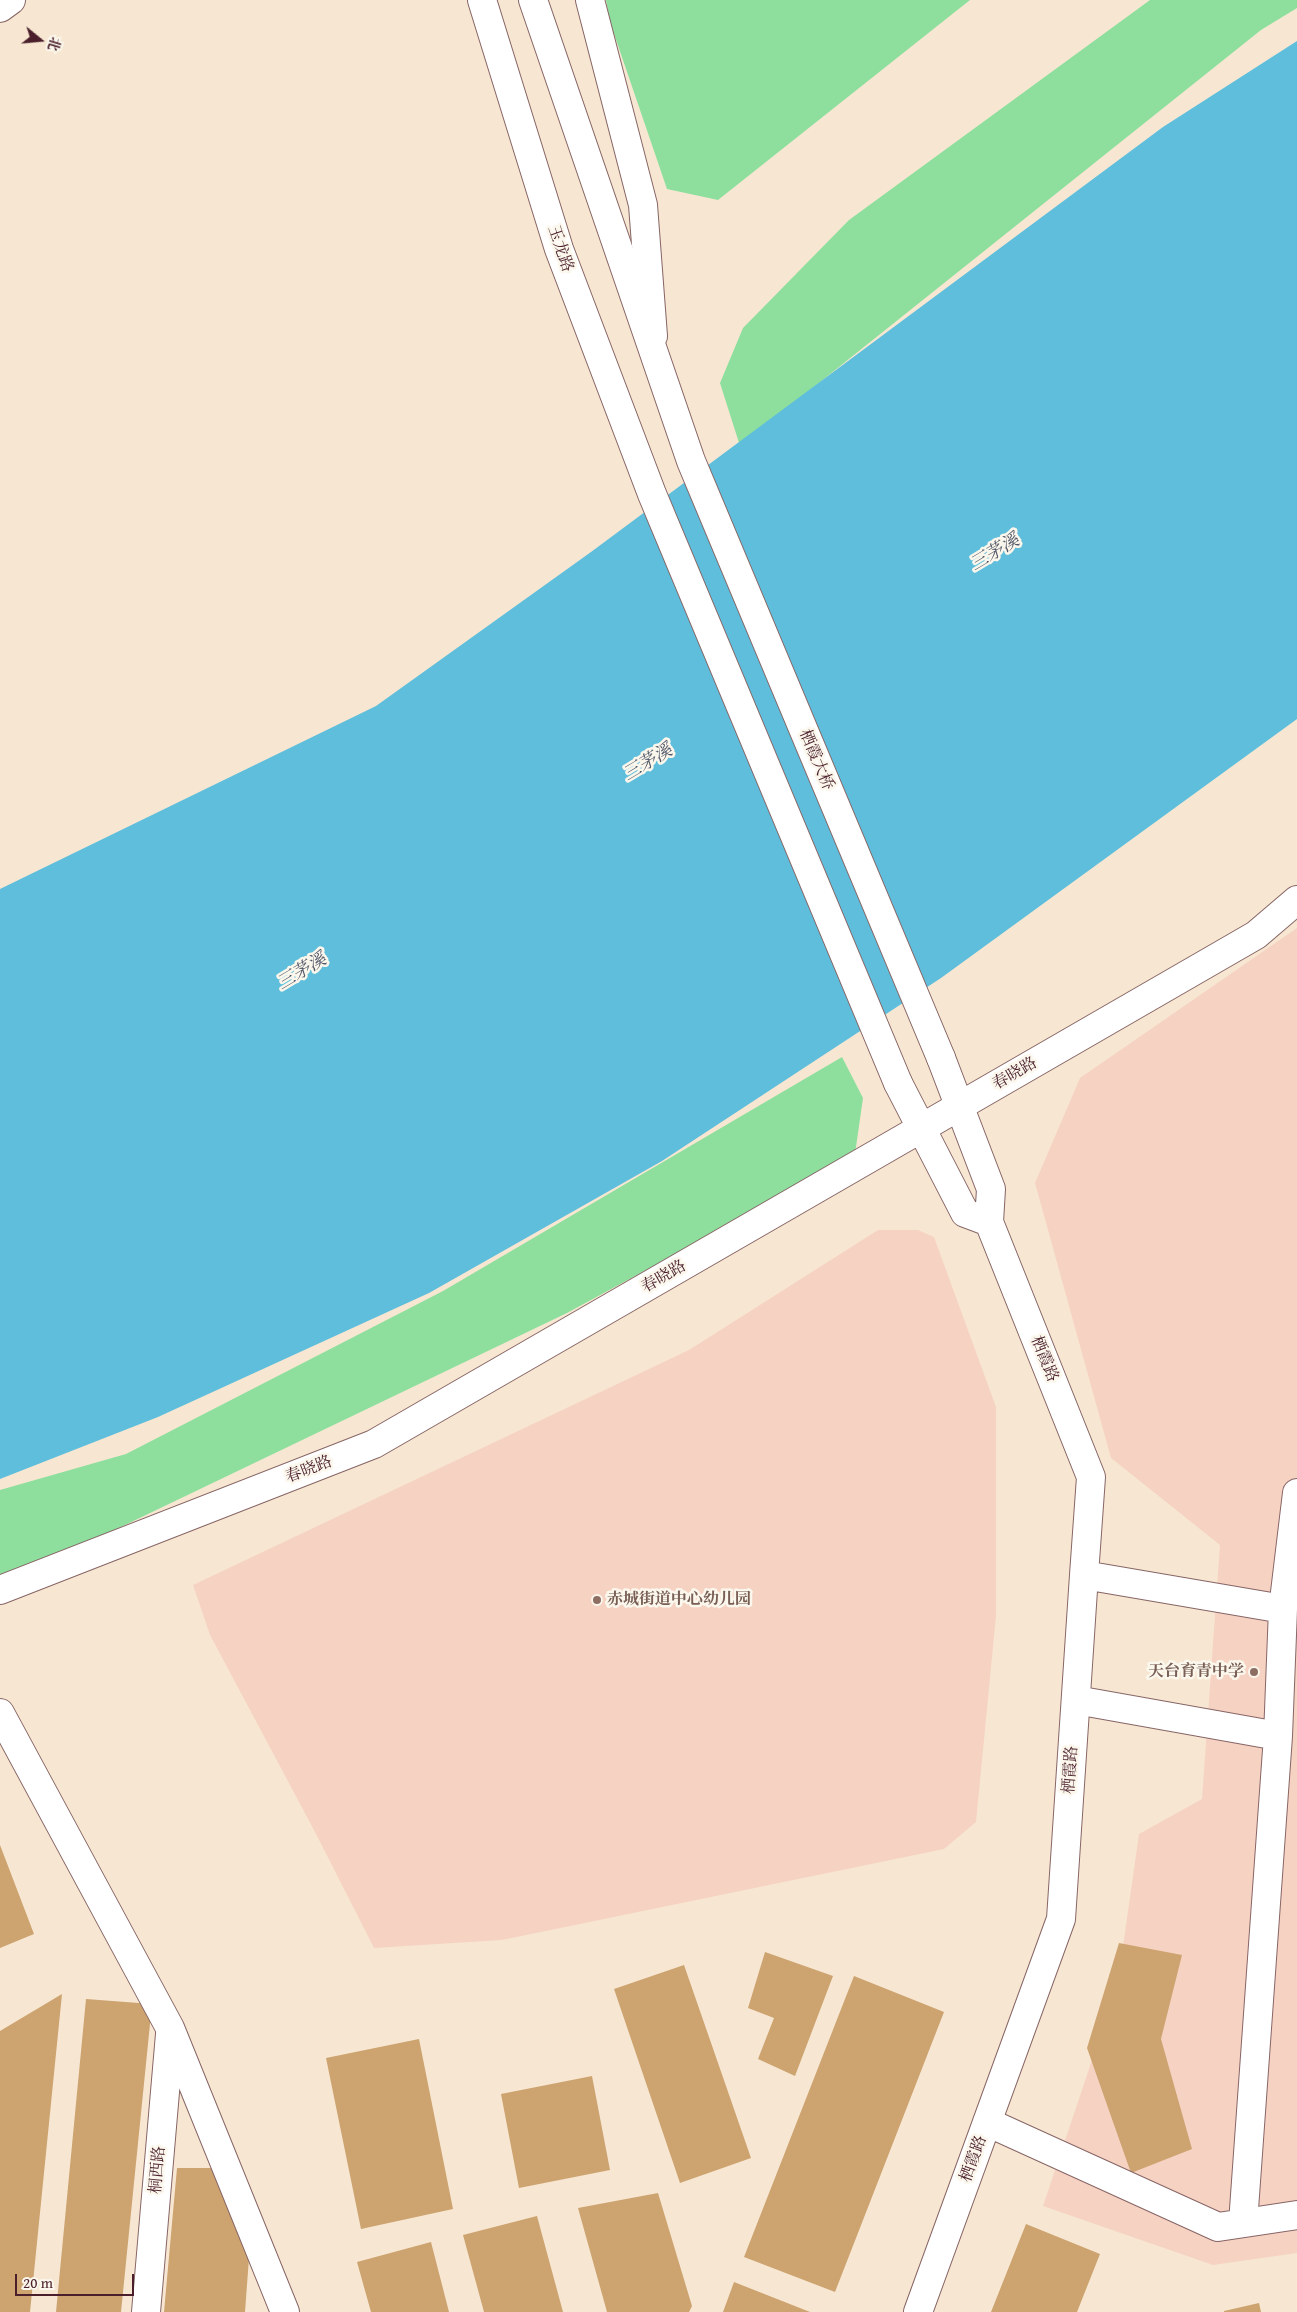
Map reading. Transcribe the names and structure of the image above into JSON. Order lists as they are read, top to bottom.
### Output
{
  "streets": {
    "street": [
      "玉龙路",
      "栖霞大桥",
      "春晓路",
      "栖霞路",
      "桐西路"
    ]
  },
  "crossings": [
    ["玉龙路", "春晓路"],
    ["栖霞大桥", "春晓路"],
    ["栖霞大桥", "栖霞路"]
  ],
  "water": ["三茅溪"],
  "places": ["赤城街道中心幼儿园", "天台育青中学"],
  "scale_bar": "20 m",
  "north": "right"
}
